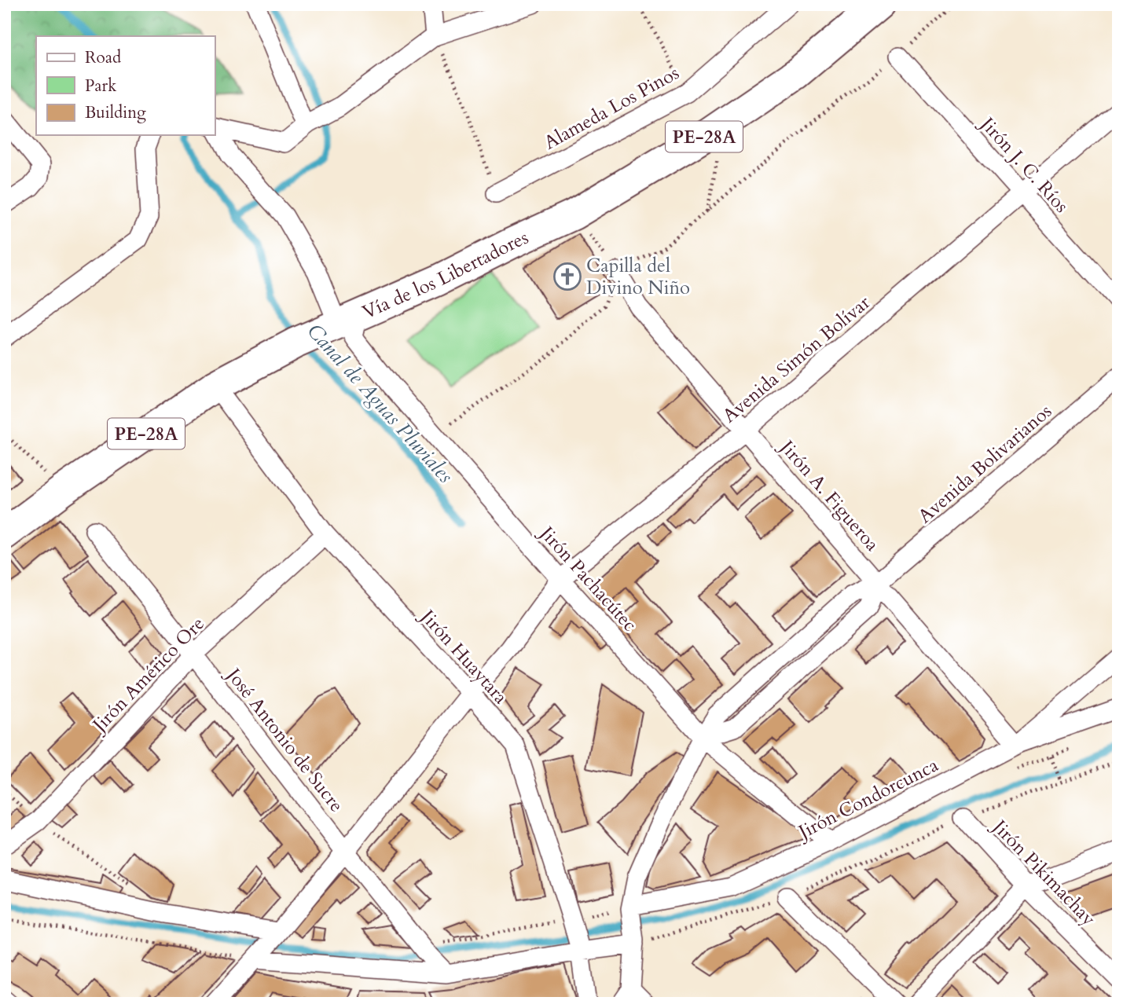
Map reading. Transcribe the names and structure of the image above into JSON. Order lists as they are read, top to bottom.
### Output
{
  "streets": {
    "highway": ["PE-28A", "Vía de los Libertadores"],
    "street": [
      "Alameda Los Pinos",
      "Jirón J. C. Ríos",
      "Avenida Simón Bolívar",
      "Avenida Bolivarianos",
      "Jirón A. Figueroa",
      "Jirón Pachacútec",
      "Jirón Huaytara",
      "Jirón Américo Ore",
      "José Antonio de Sucre",
      "Jirón Condorcunca",
      "Jirón Pikimachay"
    ]
  },
  "crossings": [
    ["Jirón J. C. Ríos", "Avenida Simón Bolívar"],
    ["Vía de los Libertadores", "Jirón Pachacútec"],
    ["Vía de los Libertadores", "Jirón Huaytara"],
    ["Avenida Simón Bolívar", "Jirón A. Figueroa"],
    ["Avenida Simón Bolívar", "Jirón Pachacútec"],
    ["Avenida Simón Bolívar", "Jirón Huaytara"],
    ["Avenida Simón Bolívar", "José Antonio de Sucre"],
    ["Avenida Bolivarianos", "Jirón A. Figueroa"],
    ["Avenida Bolivarianos", "Jirón Pachacútec"],
    ["Avenida Bolivarianos", "Jirón Condorcunca"],
    ["Jirón A. Figueroa", "Jirón Condorcunca"],
    ["Jirón Pachacútec", "Jirón Condorcunca"],
    ["Jirón Huaytara", "Jirón Américo Ore"],
    ["Jirón Américo Ore", "José Antonio de Sucre"]
  ],
  "water": ["Canal de Aguas Pluviales"],
  "places": {
    "church": ["Capilla del Divino Niño"]
  },
  "legend": ["Road", "Park", "Building"]
}
